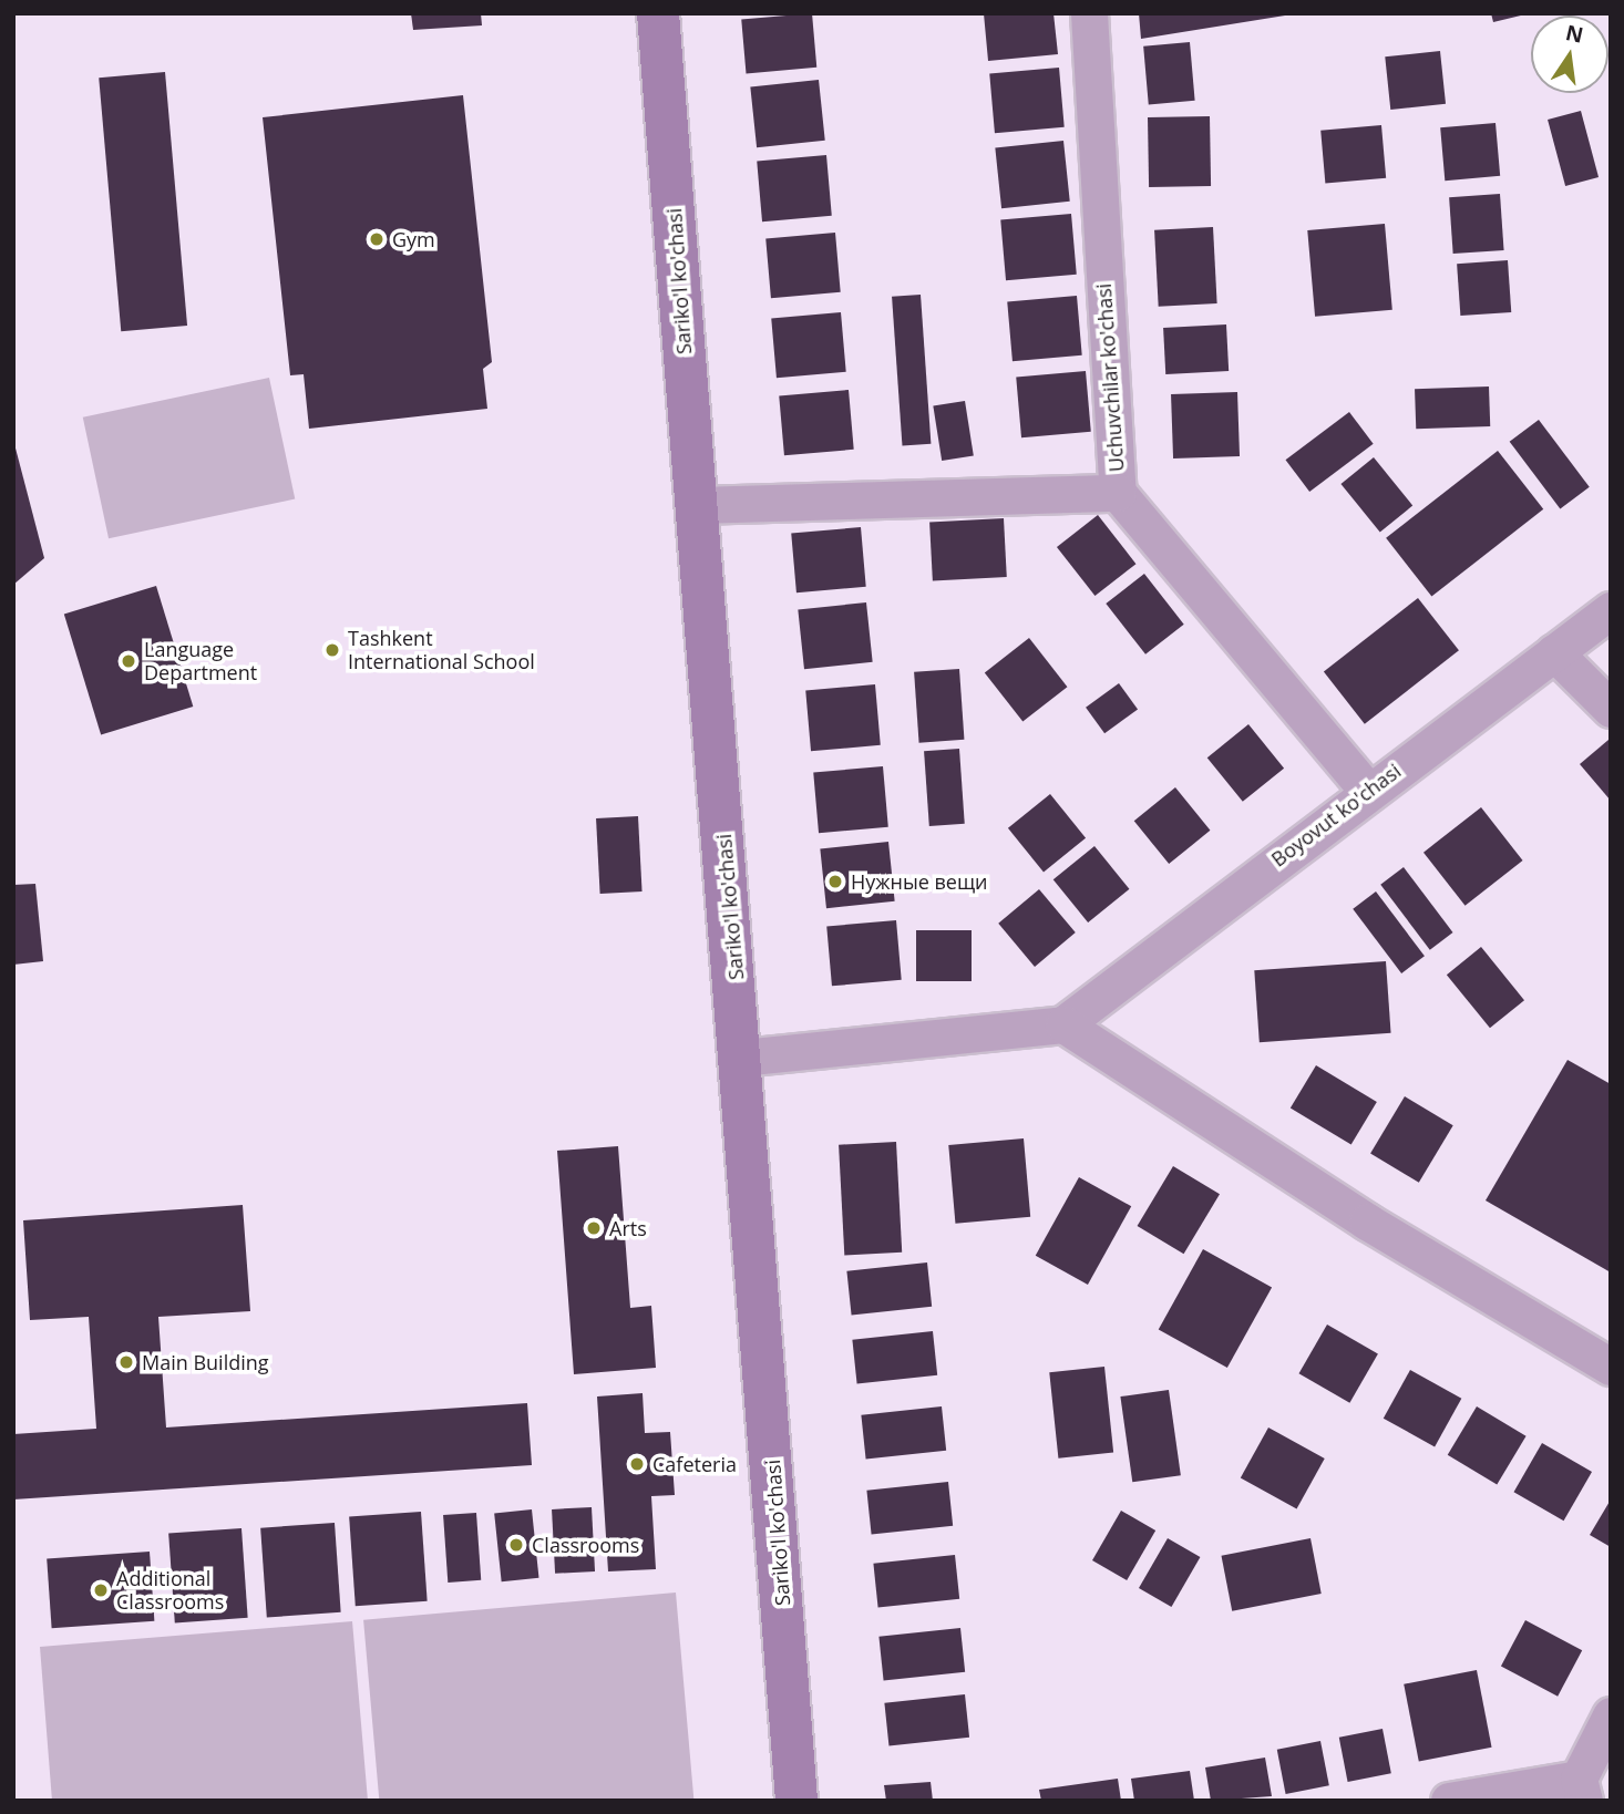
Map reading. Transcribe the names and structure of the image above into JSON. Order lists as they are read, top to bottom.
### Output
{
  "streets": {
    "main road": ["Sariko'l ko'chasi"],
    "street": ["Uchuvchilar ko'chasi", "Boyovut ko'chasi"]
  },
  "crossings": [
    ["Uchuvchilar ko'chasi", "Boyovut ko'chasi"]
  ],
  "places": [
    "Gym",
    "Tashkent International School",
    "Language Department",
    "Нужные вещи",
    "Arts",
    "Main Building",
    "Cafeteria",
    "Classrooms",
    "Additional Classrooms"
  ],
  "north": "top"
}
